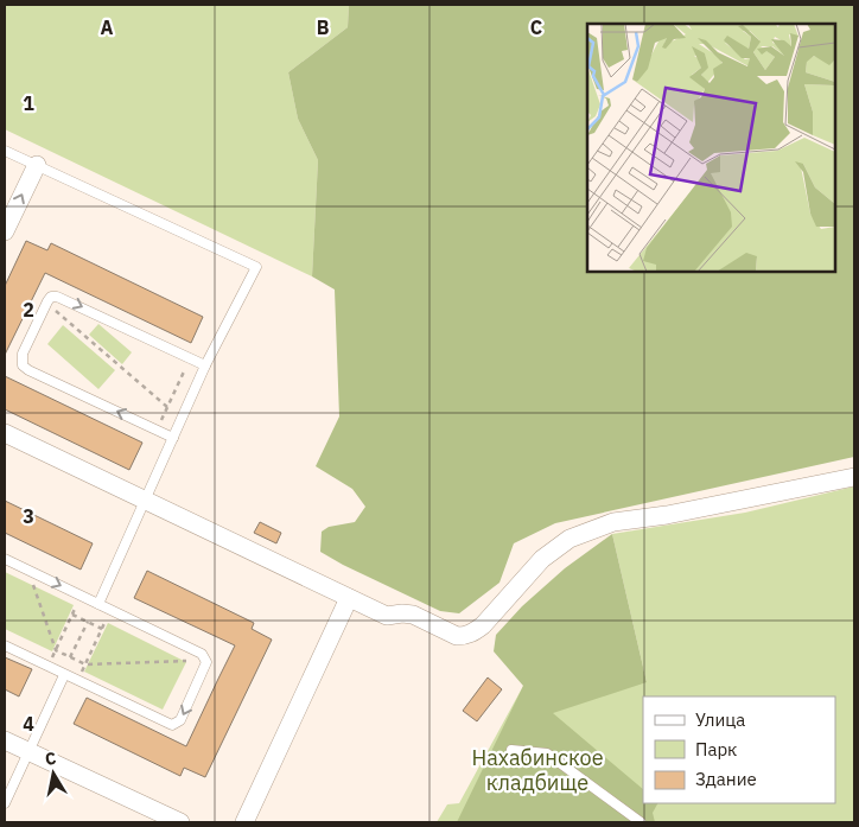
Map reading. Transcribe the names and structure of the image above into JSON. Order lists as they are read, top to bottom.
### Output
{
  "parks": ["Нахабинское кладбище"],
  "legend": ["Улица", "Парк", "Здание"],
  "north": "top",
  "grid": {
    "columns": ["A", "B", "C"],
    "rows": [
      "1",
      "2",
      "3",
      "4"
    ]
  }
}
